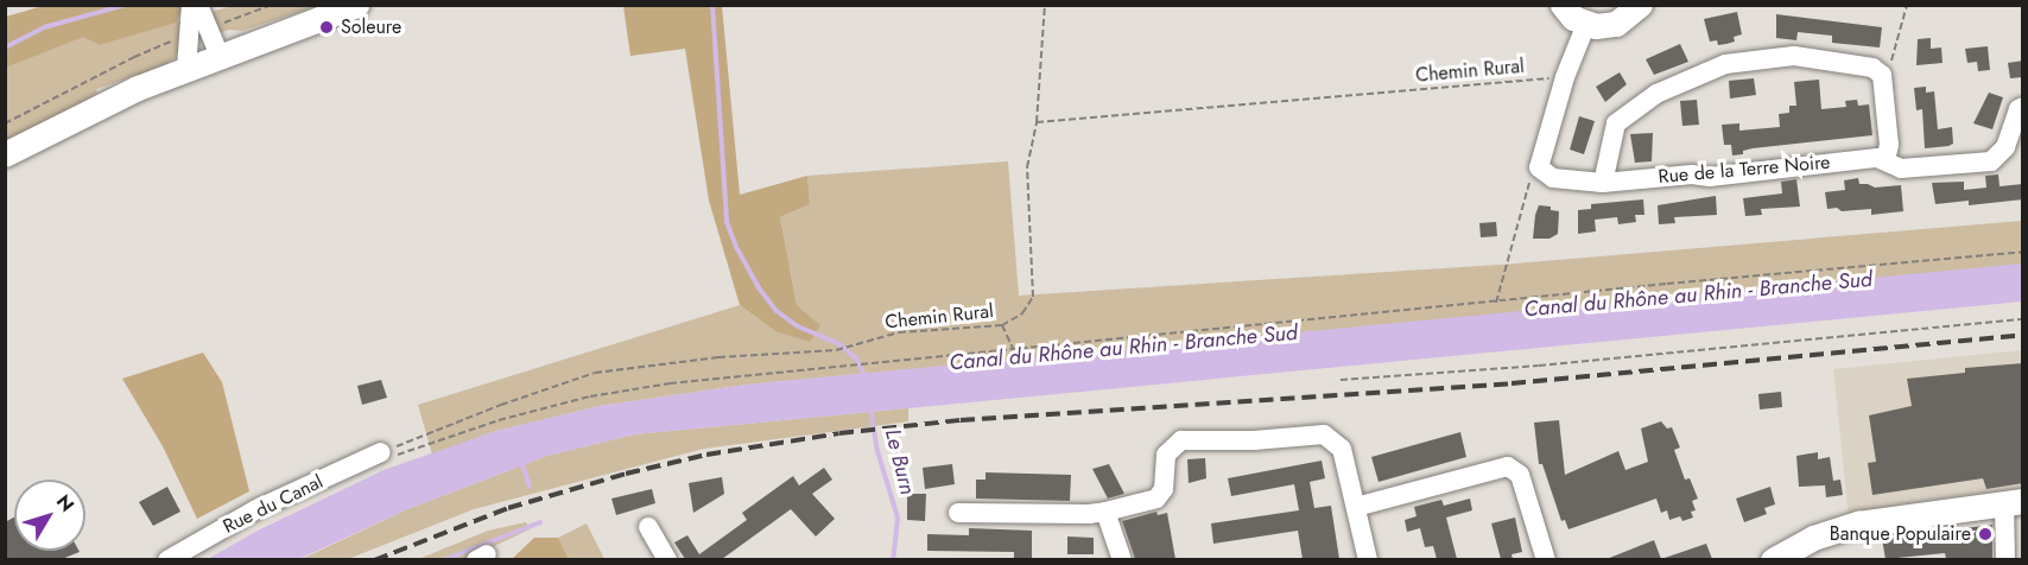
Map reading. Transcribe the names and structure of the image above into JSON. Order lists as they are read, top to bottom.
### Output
{
  "streets": {
    "street": ["Rue de la Terre Noire", "Rue du Canal"],
    "path": ["Chemin Rural"]
  },
  "crossings": [
    ["Chemin Rural", "Rue du Canal"]
  ],
  "water": ["Canal du Rhône au Rhin - Branche Sud", "Le Burn"],
  "places": ["Soleure", "Banque Populaire"],
  "north": "top right"
}
